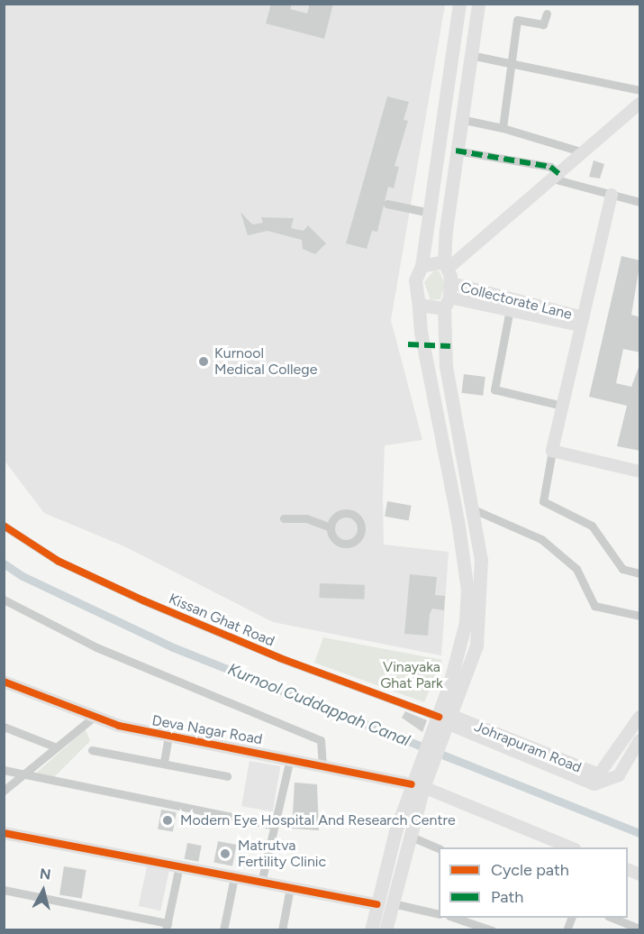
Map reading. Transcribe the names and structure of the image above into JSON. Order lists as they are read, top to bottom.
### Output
{
  "streets": {
    "street": [
      "Collectorate Lane",
      "Kissan Ghat Road",
      "Deva Nagar Road",
      "Johrapuram Road"
    ]
  },
  "crossings": [
    ["Kissan Ghat Road", "Johrapuram Road"]
  ],
  "water": ["Kurnool Cuddappah Canal"],
  "parks": ["Vinayaka Ghat Park"],
  "places": ["Kurnool Medical College", "Modern Eye Hospital And Research Centre", "Matrutva Fertility Clinic"],
  "legend": ["Cycle path", "Path"],
  "north": "top"
}
